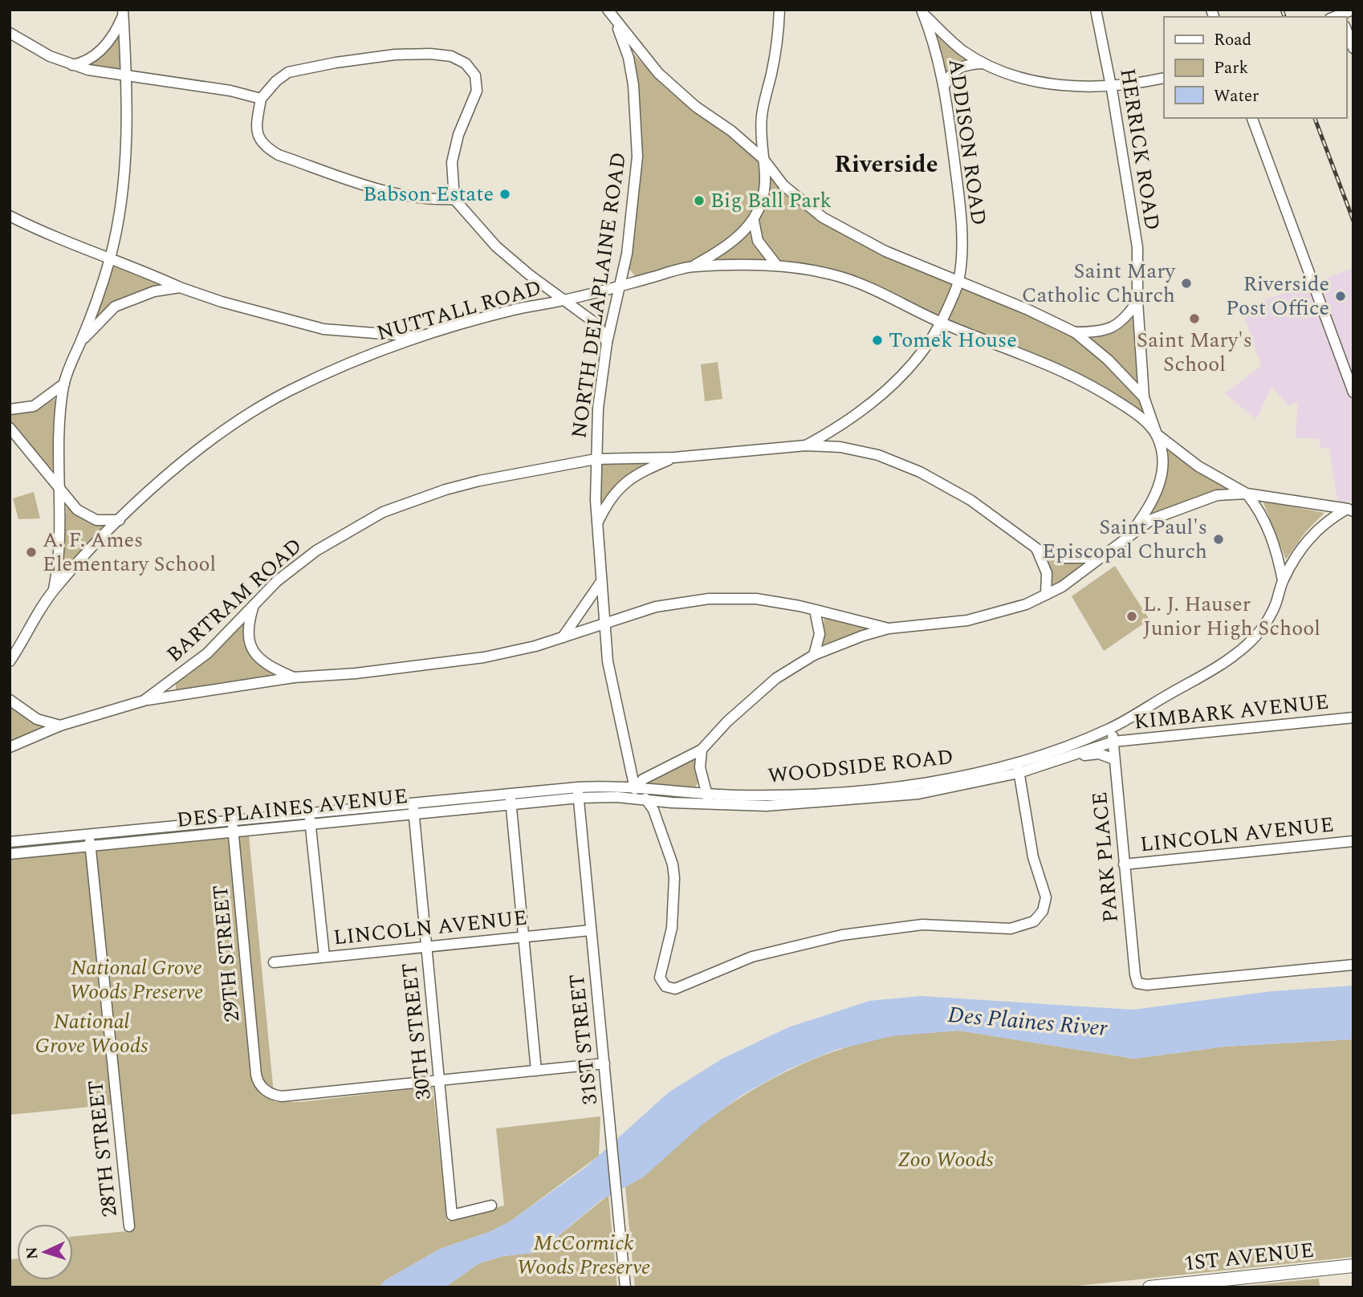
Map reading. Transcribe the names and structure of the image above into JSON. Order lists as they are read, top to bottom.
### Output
{
  "streets": {
    "main road": ["1ST AVENUE"],
    "street": [
      "ADDISON ROAD",
      "HERRICK ROAD",
      "NORTH DELAPLAINE ROAD",
      "NUTTALL ROAD",
      "BARTRAM ROAD",
      "KIMBARK AVENUE",
      "WOODSIDE ROAD",
      "DES PLAINES AVENUE",
      "LINCOLN AVENUE",
      "PARK PLACE",
      "29TH STREET",
      "30TH STREET",
      "31ST STREET",
      "28TH STREET"
    ]
  },
  "crossings": [
    ["NORTH DELAPLAINE ROAD", "NUTTALL ROAD"],
    ["NORTH DELAPLAINE ROAD", "BARTRAM ROAD"],
    ["NORTH DELAPLAINE ROAD", "WOODSIDE ROAD"],
    ["KIMBARK AVENUE", "WOODSIDE ROAD"],
    ["KIMBARK AVENUE", "PARK PLACE"],
    ["WOODSIDE ROAD", "DES PLAINES AVENUE"],
    ["WOODSIDE ROAD", "PARK PLACE"],
    ["WOODSIDE ROAD", "31ST STREET"],
    ["DES PLAINES AVENUE", "29TH STREET"],
    ["DES PLAINES AVENUE", "30TH STREET"],
    ["DES PLAINES AVENUE", "31ST STREET"],
    ["DES PLAINES AVENUE", "28TH STREET"],
    ["LINCOLN AVENUE", "PARK PLACE"],
    ["LINCOLN AVENUE", "30TH STREET"],
    ["LINCOLN AVENUE", "31ST STREET"],
    ["29TH STREET", "30TH STREET"]
  ],
  "districts": ["Riverside"],
  "water": ["Des Plaines River"],
  "parks": [
    "National Grove Woods Preserve",
    "National Grove Woods",
    "Zoo Woods",
    "McCormick Woods Preserve"
  ],
  "places": [
    "Babson Estate",
    "Big Ball Park",
    "Saint Mary Catholic Church",
    "Riverside Post Office",
    "Saint Mary's School",
    "Tomek House",
    "Saint Paul's Episcopal Church",
    "A. F. Ames Elementary School",
    "L. J. Hauser Junior High School"
  ],
  "legend": ["Road", "Park", "Water"],
  "north": "left"
}
